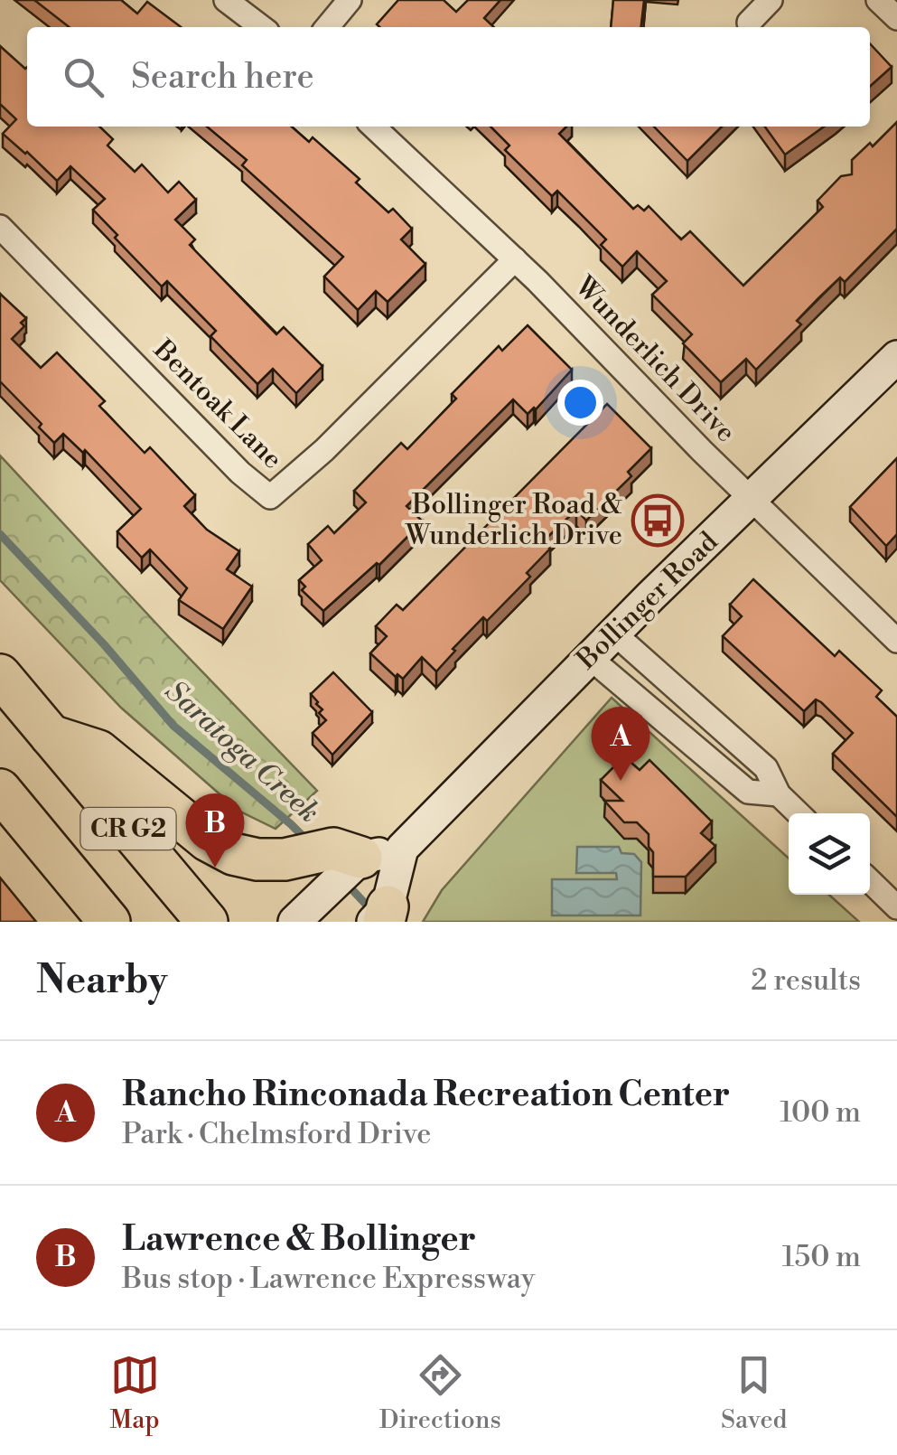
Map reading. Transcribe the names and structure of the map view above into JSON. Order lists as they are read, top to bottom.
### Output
{
  "streets": {
    "highway": ["CR G2"],
    "main road": ["Bollinger Road"],
    "street": ["Wunderlich Drive", "Bentoak Lane"]
  },
  "crossings": [
    ["Wunderlich Drive", "Bentoak Lane"],
    ["Wunderlich Drive", "Bollinger Road"]
  ],
  "water": ["Saratoga Creek"],
  "places": {
    "bus stop": ["Bollinger Road & Wunderlich Drive"]
  },
  "page": {
    "search": "Search here",
    "pins": ["A", "B"],
    "heading": ["Nearby", "2 results"],
    "list": [
      {
        "mark": "A",
        "name": "Rancho Rinconada Recreation Center",
        "note": "Park · Chelmsford Drive",
        "value": "100 m"
      },
      {
        "mark": "B",
        "name": "Lawrence & Bollinger",
        "note": "Bus stop · Lawrence Expressway",
        "value": "150 m"
      }
    ],
    "nav": ["Map", "Directions", "Saved"]
  }
}
